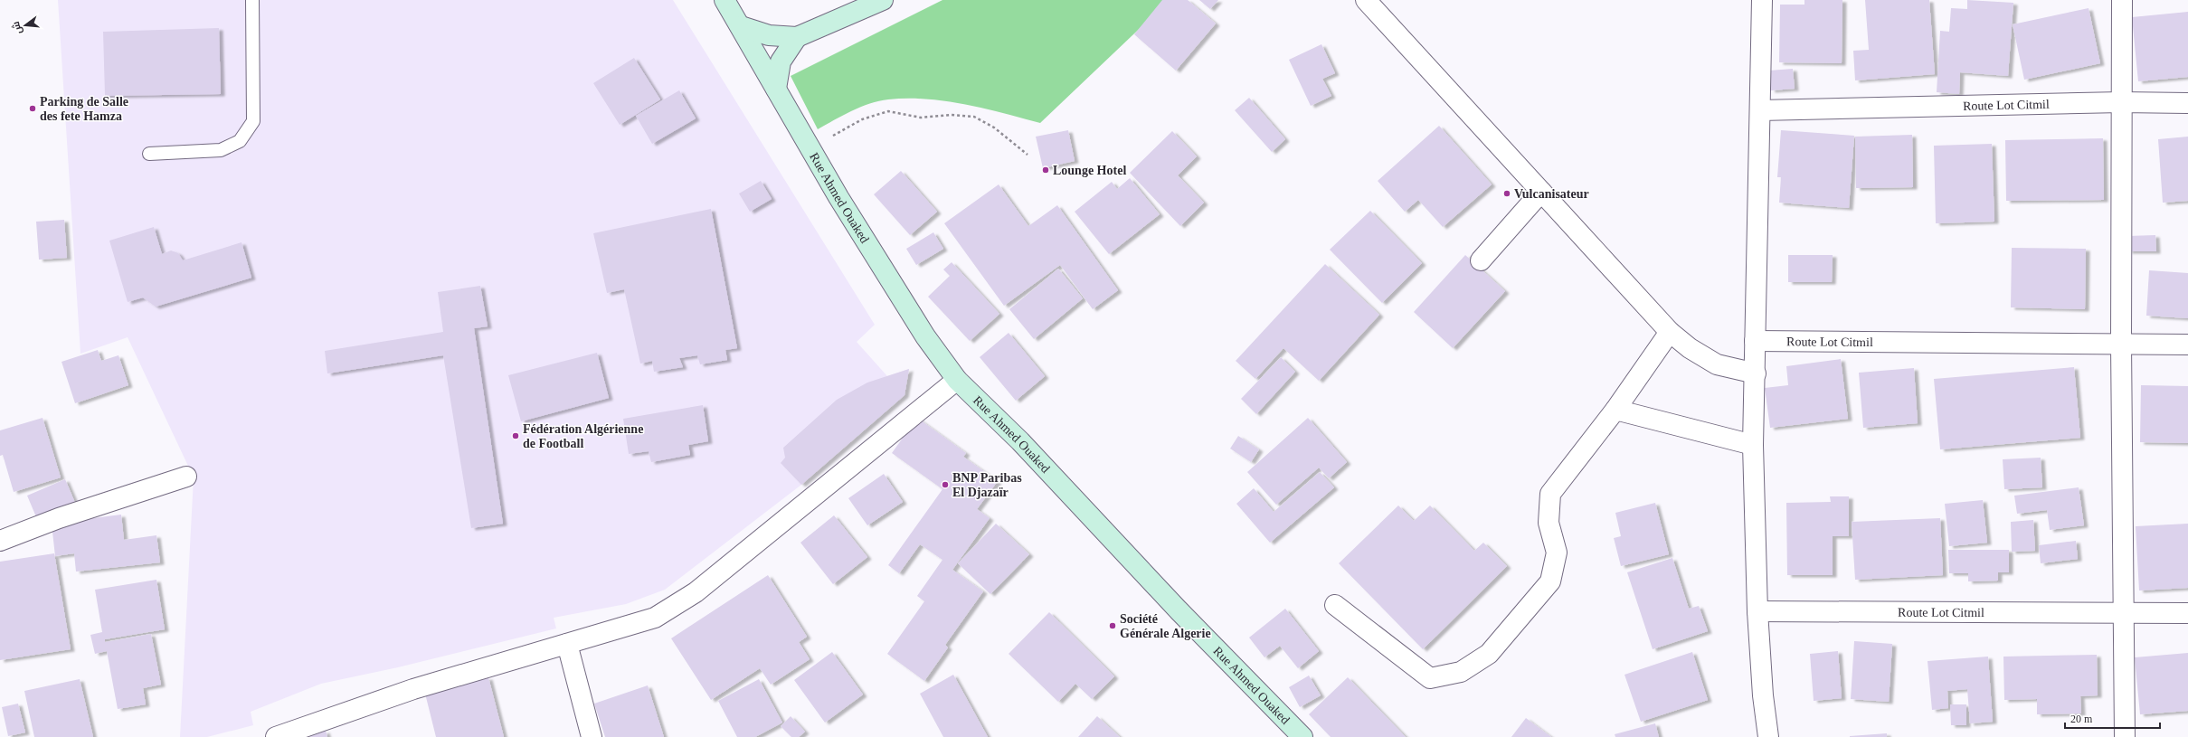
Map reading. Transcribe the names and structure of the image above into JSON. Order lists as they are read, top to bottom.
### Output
{
  "streets": {
    "main road": ["Rue Ahmed Ouaked"],
    "street": ["Route Lot Citmil"]
  },
  "places": [
    "Parking de Salle des fete Hamza",
    "Lounge Hotel",
    "Vulcanisateur",
    "Fédération Algérienne de Football",
    "BNP Paribas El Djazaïr",
    "Société Générale Algerie"
  ],
  "scale_bar": "20 m",
  "north": "left"
}
